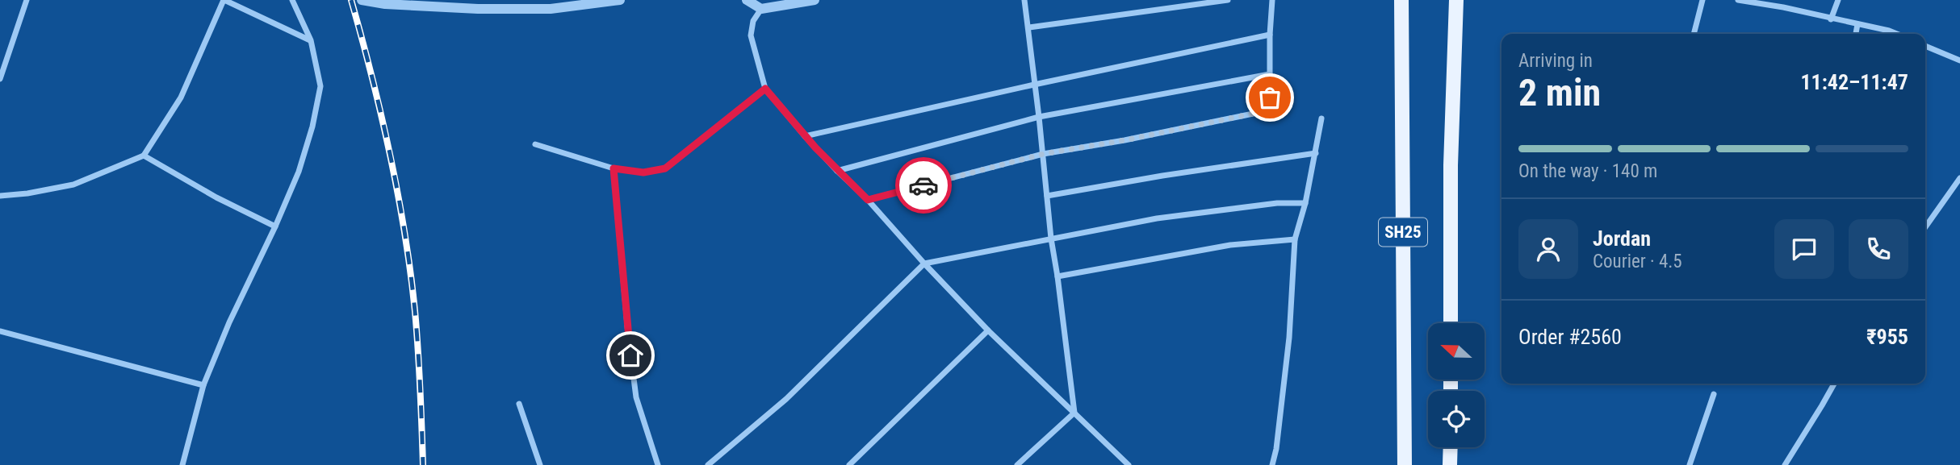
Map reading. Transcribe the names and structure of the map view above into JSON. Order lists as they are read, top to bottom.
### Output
{
  "streets": {
    "main road": ["SH25"]
  },
  "north": "left",
  "page": {
    "heading": ["2 min", "Arriving in", "11:42–11:47"],
    "panel": [
      "Jordan",
      "Courier · 4.5",
      "Order #2560",
      "₹955"
    ],
    "bar": "On the way · 140 m"
  }
}
